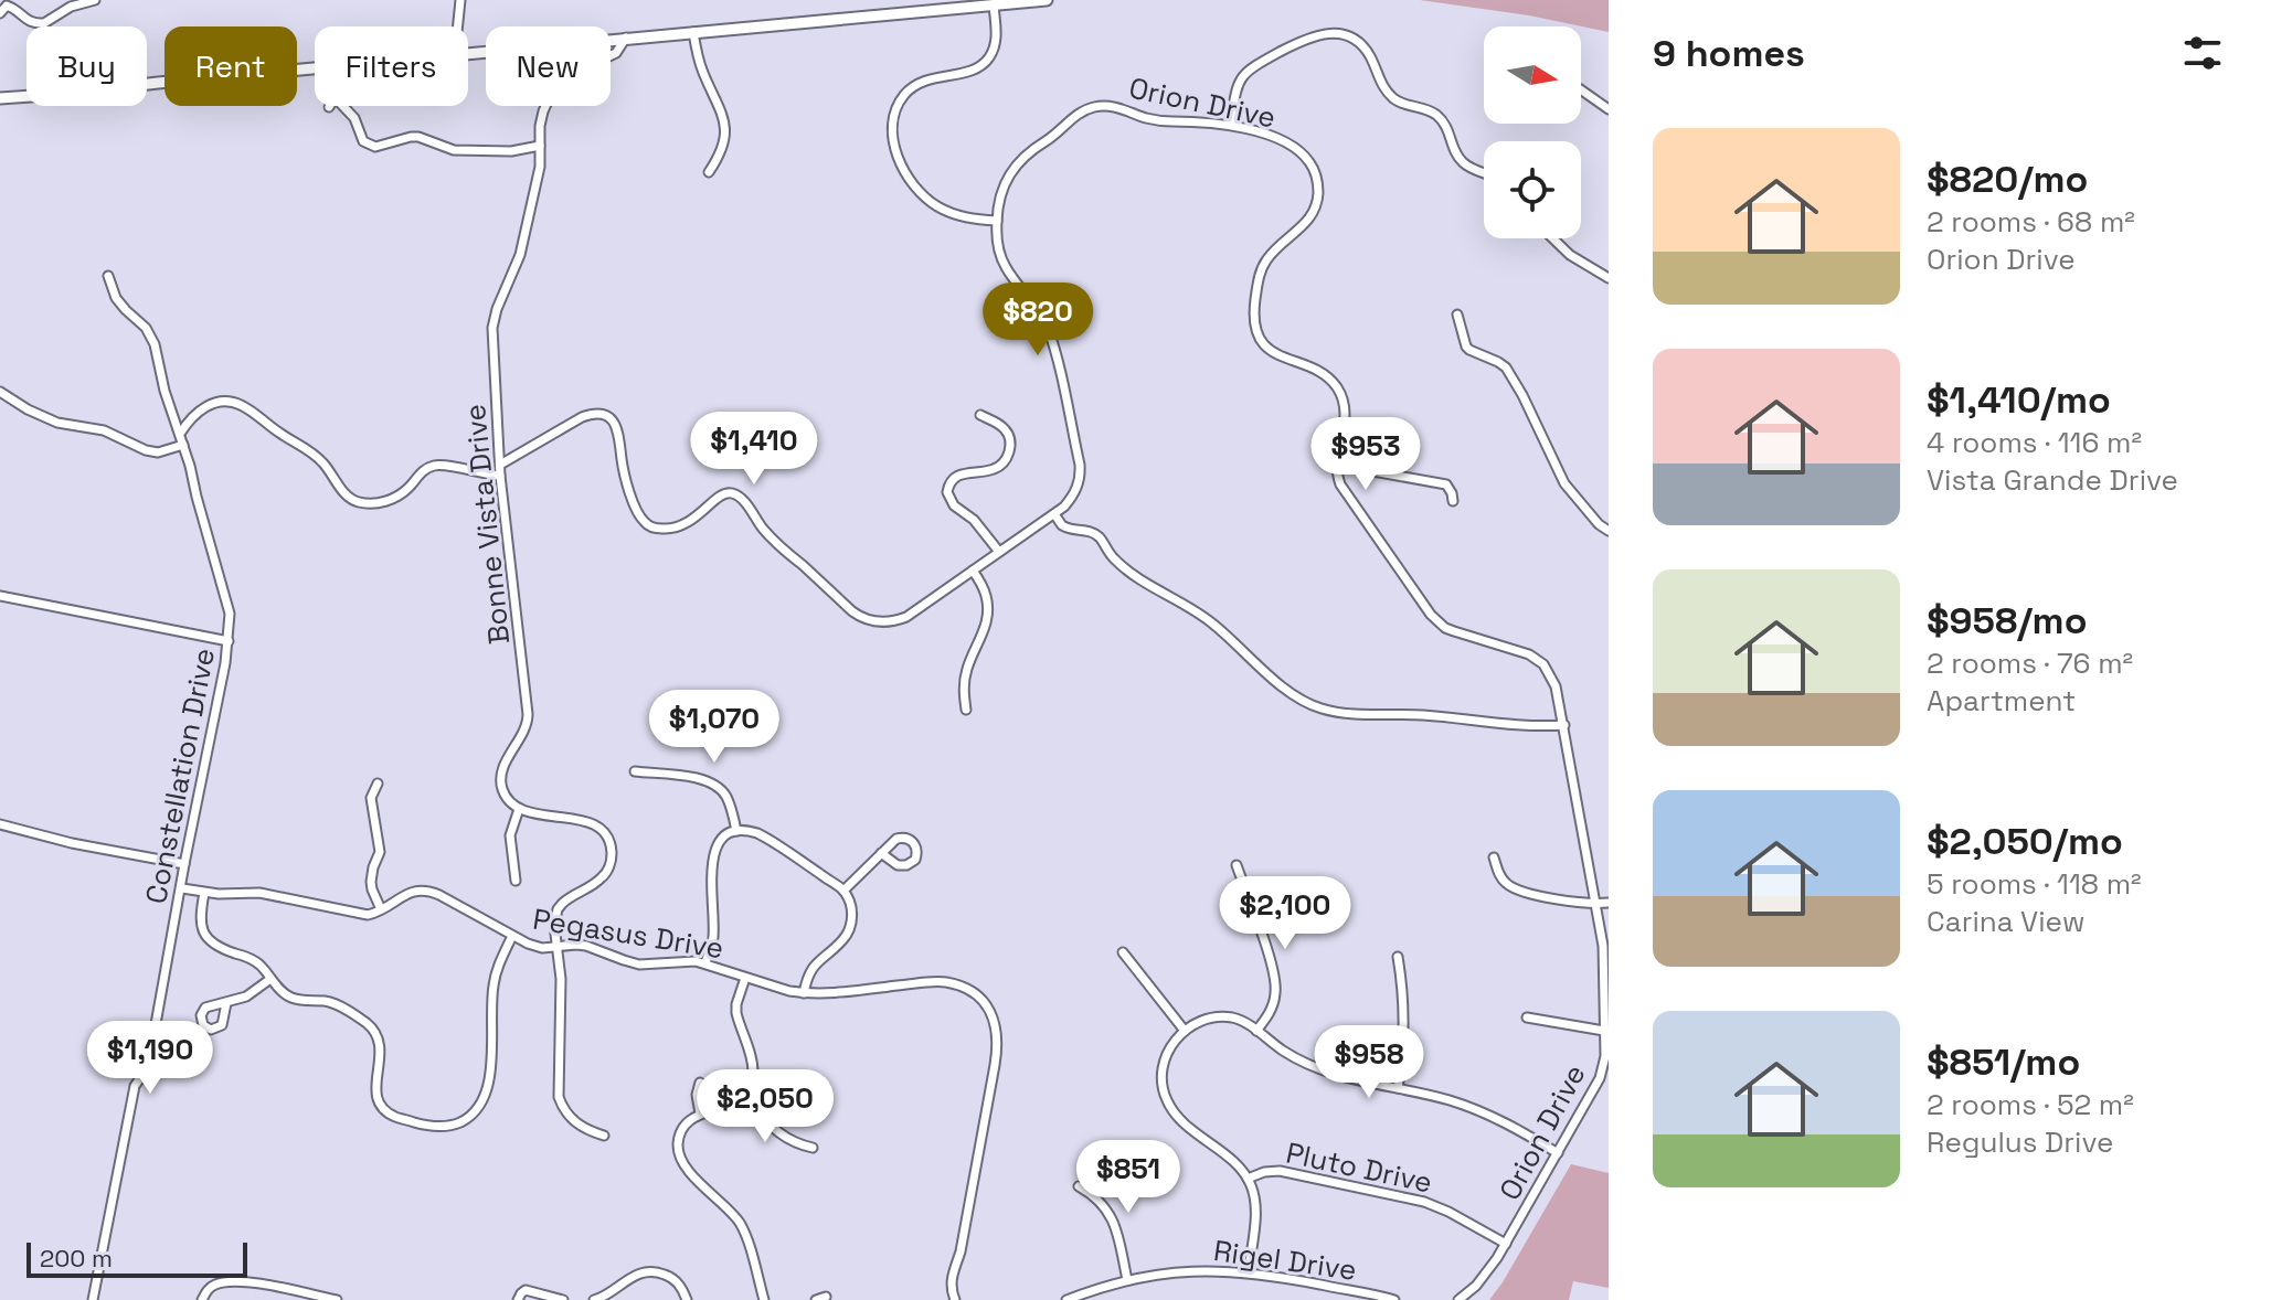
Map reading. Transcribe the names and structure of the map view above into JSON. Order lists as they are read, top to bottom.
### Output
{
  "streets": {
    "street": [
      "Orion Drive",
      "Bonne Vista Drive",
      "Constellation Drive",
      "Pegasus Drive",
      "Pluto Drive",
      "Rigel Drive"
    ]
  },
  "crossings": [
    ["Orion Drive", "Bonne Vista Drive"],
    ["Orion Drive", "Pluto Drive"],
    ["Constellation Drive", "Pegasus Drive"]
  ],
  "scale_bar": "200 m",
  "north": "right",
  "page": {
    "heading": "9 homes",
    "chip": [
      "Buy",
      "Rent",
      "Filters",
      "New"
    ],
    "list": [
      {
        "name": "$820/mo",
        "note": "2 rooms · 68 m² · Orion Drive"
      },
      {
        "name": "$1,410/mo",
        "note": "4 rooms · 116 m² · Vista Grande Drive"
      },
      {
        "name": "$958/mo",
        "note": "2 rooms · 76 m² · Apartment"
      },
      {
        "name": "$2,050/mo",
        "note": "5 rooms · 118 m² · Carina View"
      },
      {
        "name": "$851/mo",
        "note": "2 rooms · 52 m² · Regulus Drive"
      }
    ],
    "price": [
      "$820",
      "$1,410",
      "$953",
      "$1,070",
      "$2,100",
      "$1,190",
      "$958",
      "$2,050",
      "$851"
    ],
    "scale": "200 m"
  }
}
